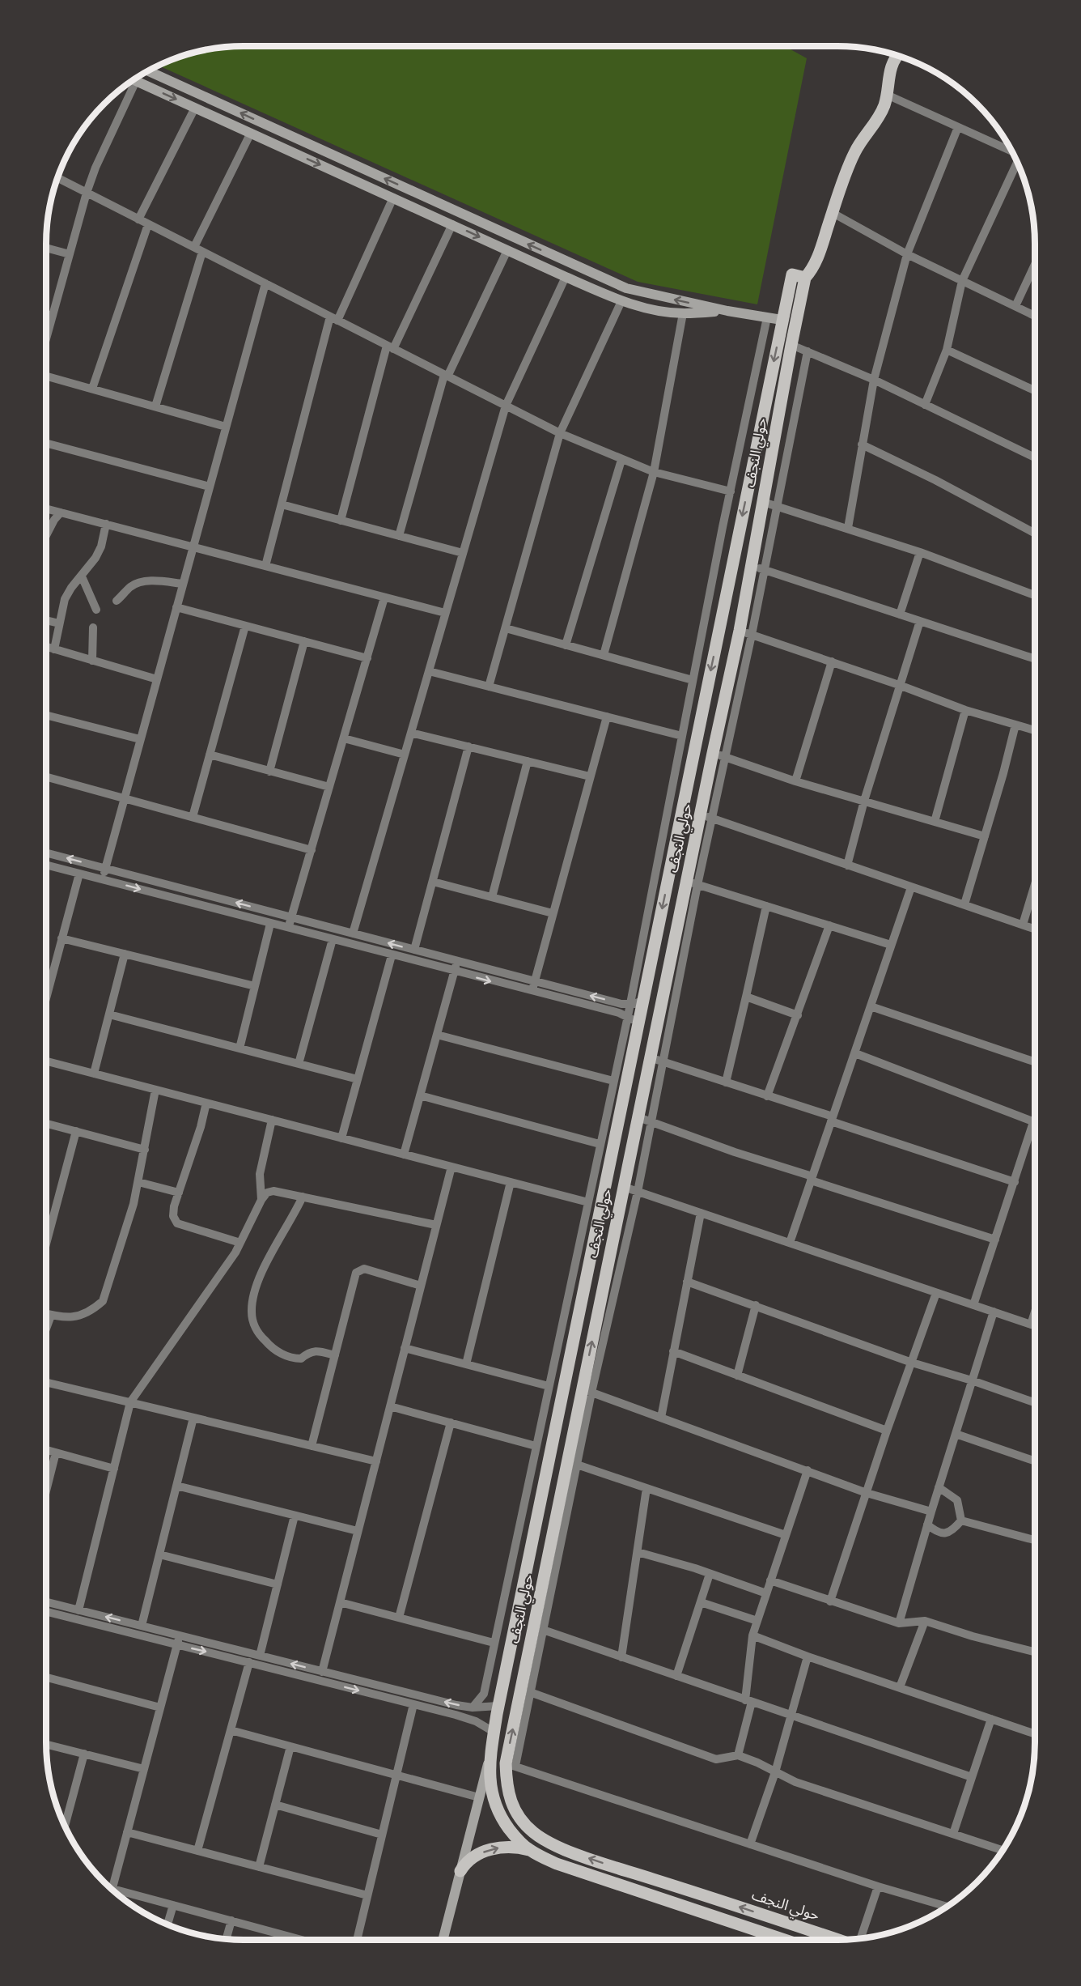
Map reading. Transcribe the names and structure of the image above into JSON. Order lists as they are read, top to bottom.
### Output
{
  "streets": {
    "main road": ["حولي النجف"]
  }
}
